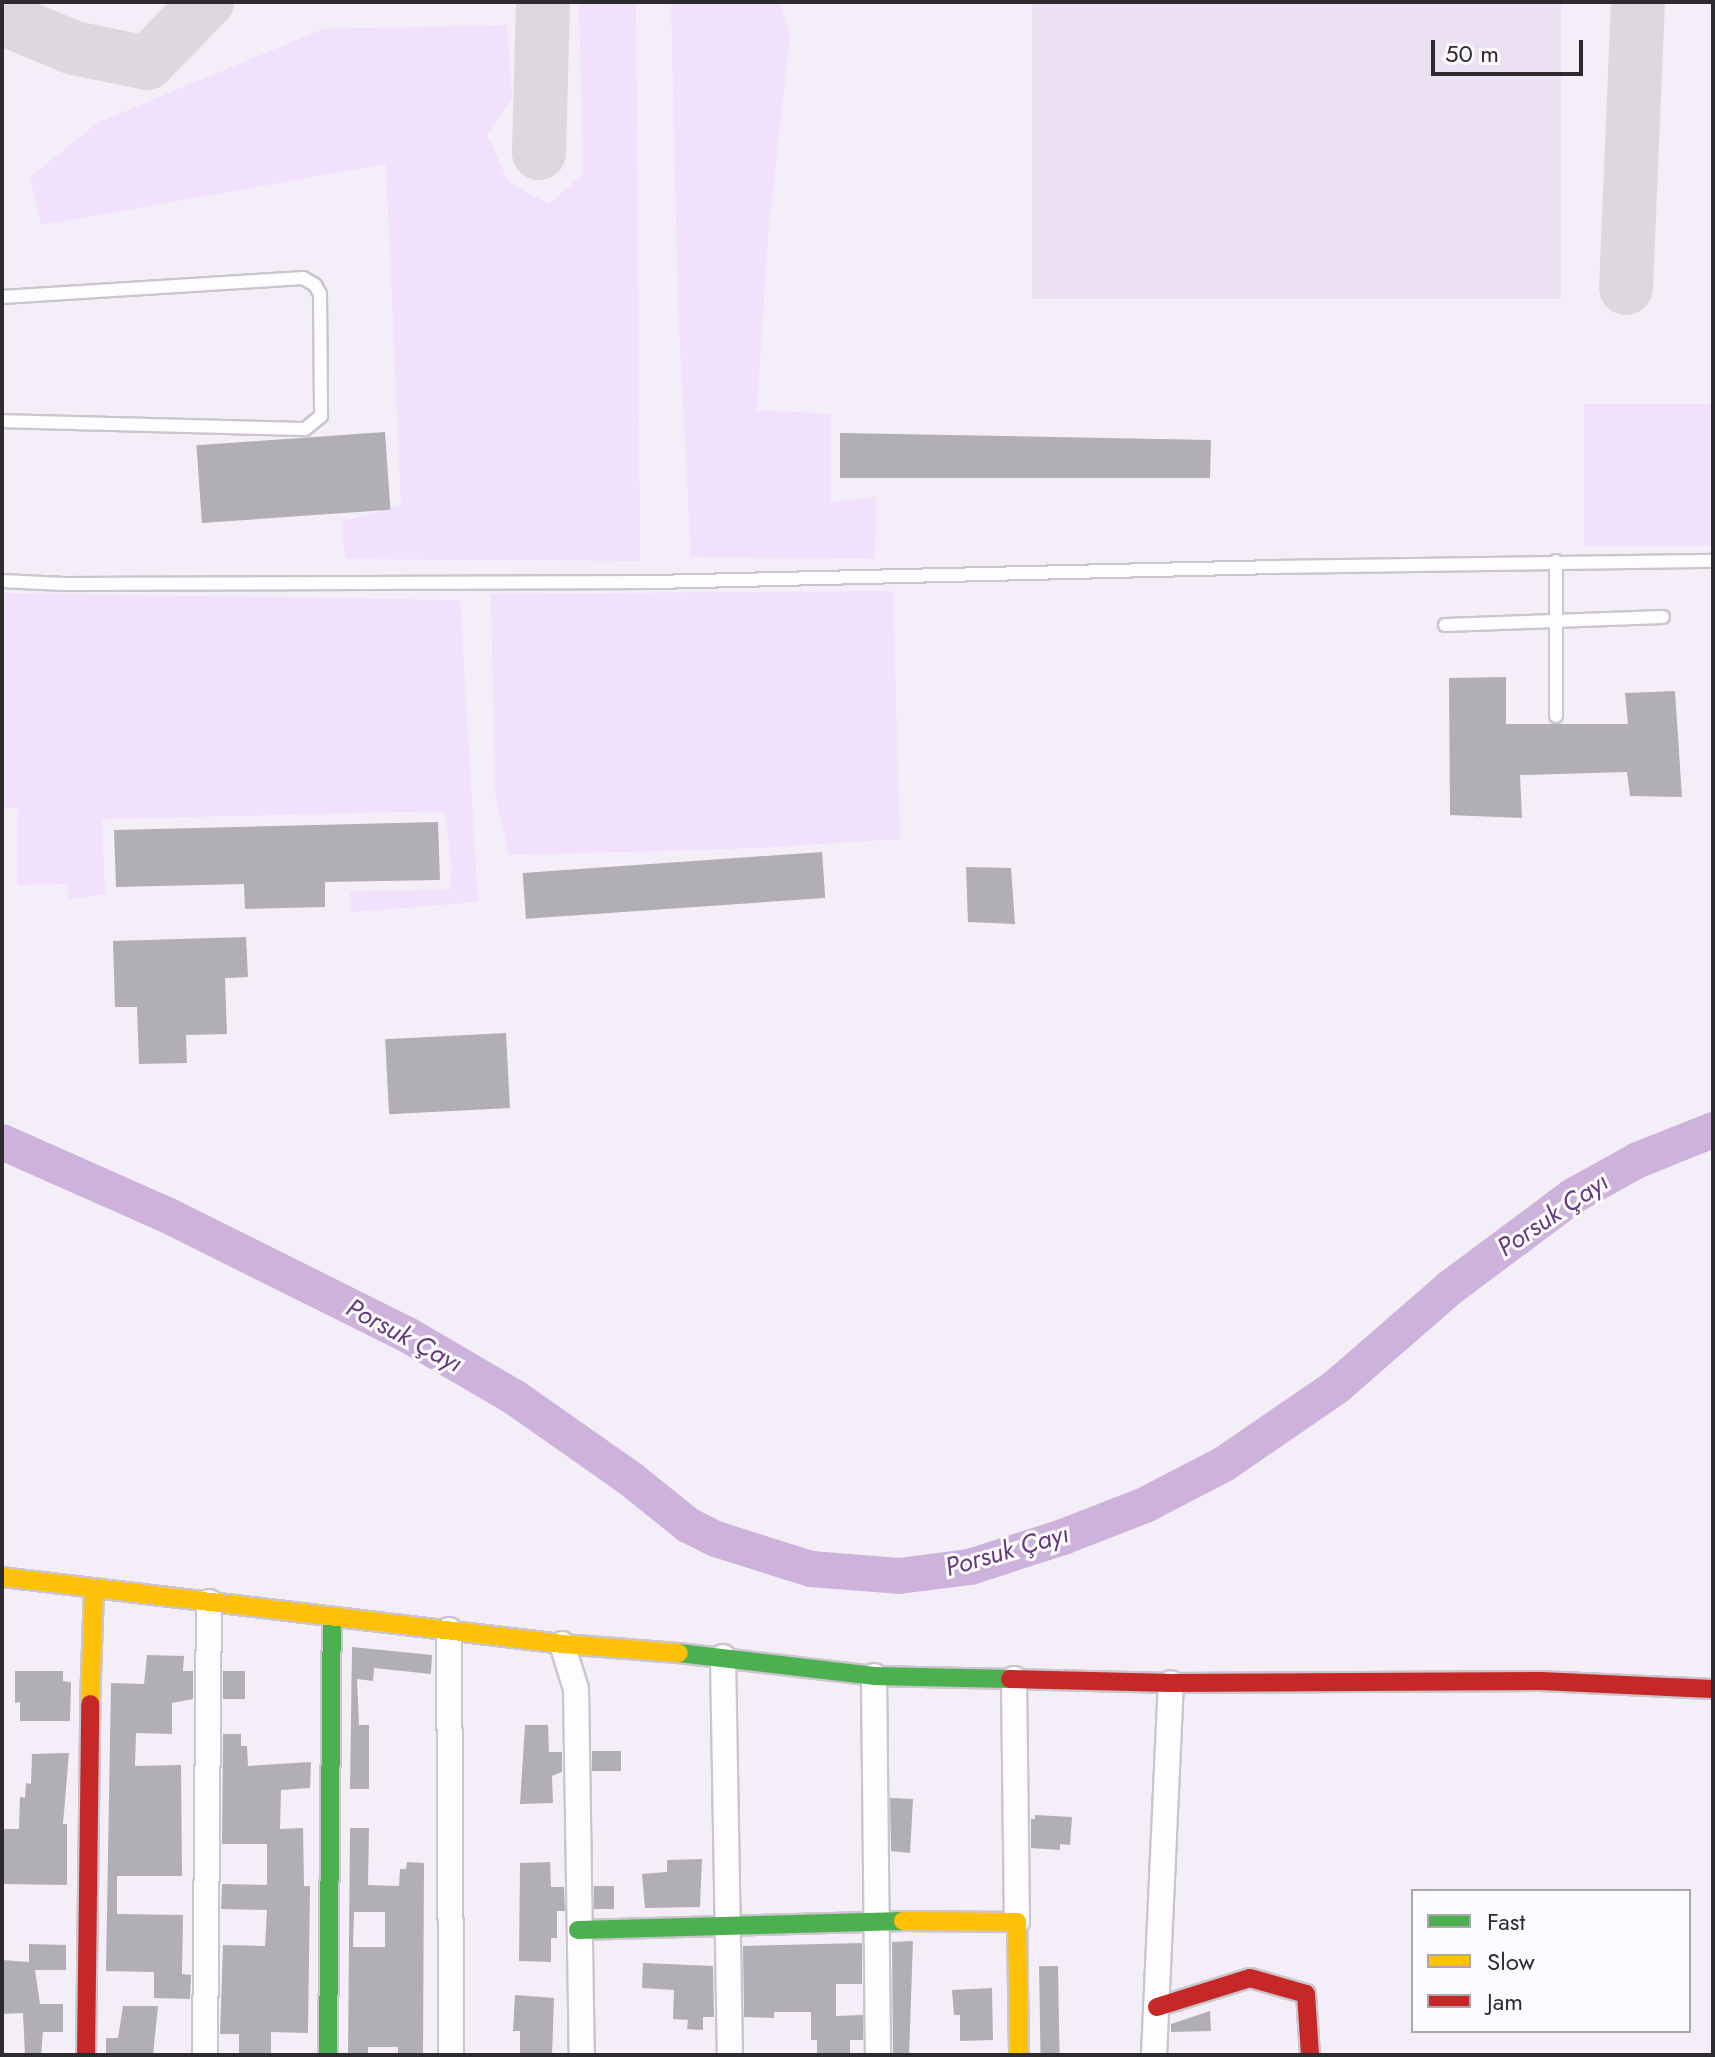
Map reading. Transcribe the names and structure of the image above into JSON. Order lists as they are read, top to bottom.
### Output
{
  "water": ["Porsuk Çayı"],
  "legend": ["Fast", "Slow", "Jam"],
  "scale_bar": "50 m"
}
